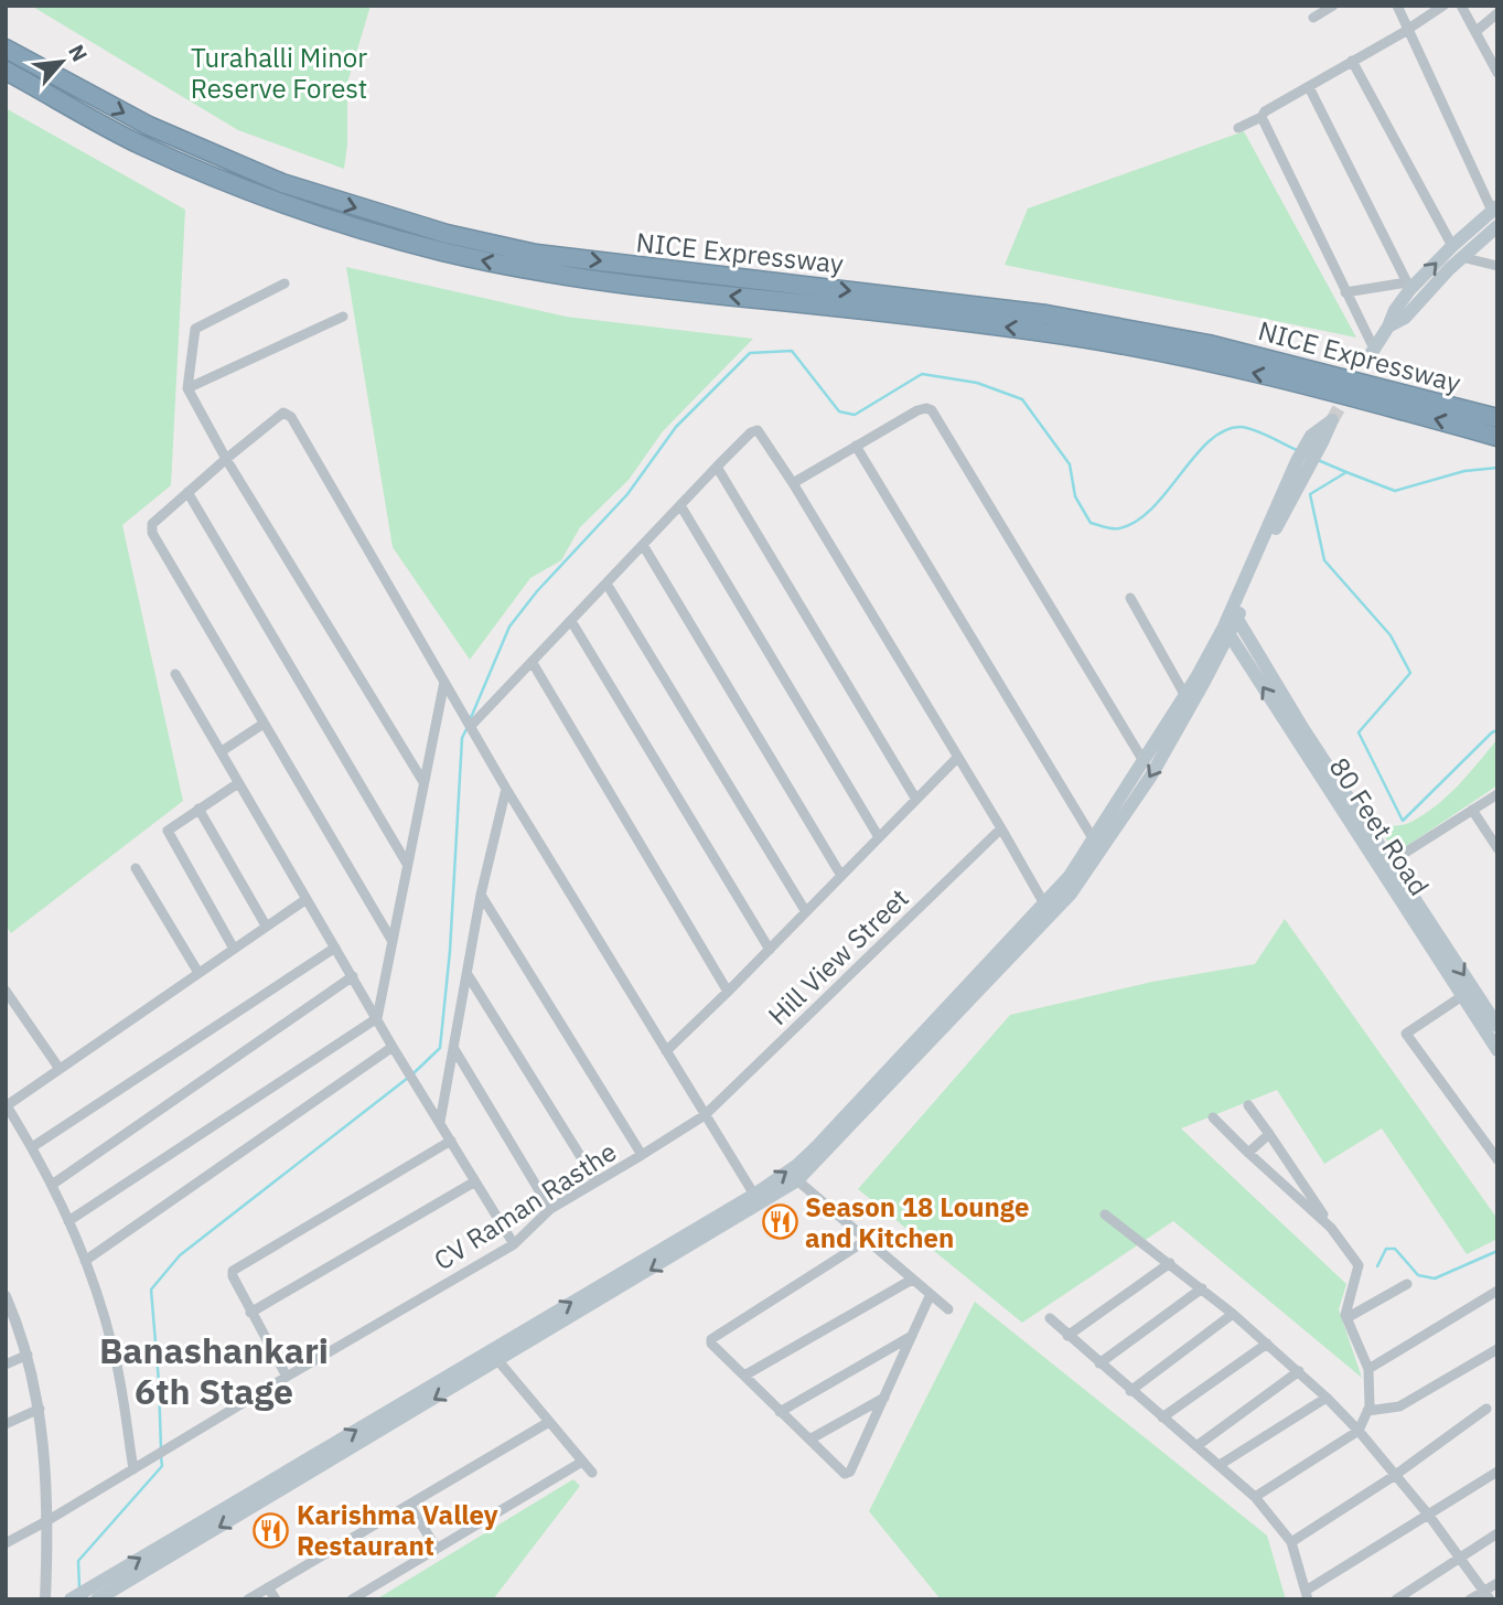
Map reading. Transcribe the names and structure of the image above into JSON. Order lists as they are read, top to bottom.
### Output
{
  "streets": {
    "highway": ["NICE Expressway"],
    "main road": ["80 Feet Road"],
    "street": ["Hill View Street", "CV Raman Rasthe"]
  },
  "crossings": [
    ["Hill View Street", "CV Raman Rasthe"]
  ],
  "districts": ["Banashankari 6th Stage"],
  "parks": ["Turahalli Minor Reserve Forest"],
  "places": {
    "restaurant": ["Season 18 Lounge and Kitchen", "Karishma Valley Restaurant"]
  },
  "north": "top right"
}
